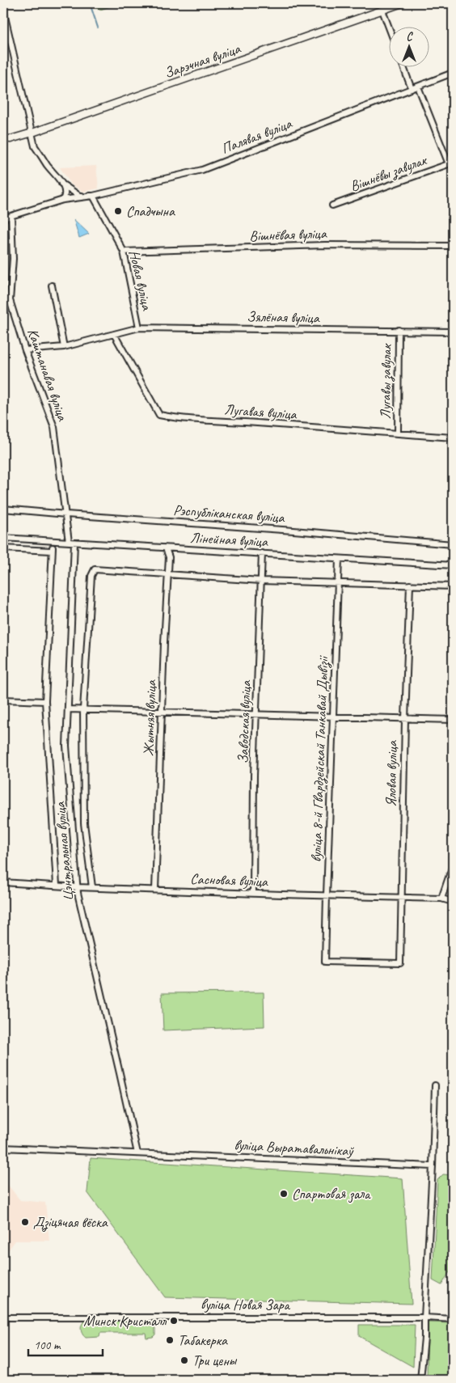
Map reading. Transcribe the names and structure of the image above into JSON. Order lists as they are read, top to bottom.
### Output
{
  "streets": {
    "main road": ["Зарэчная вуліца"],
    "street": [
      "Палявая вуліца",
      "Вішнёвы завулак",
      "Вішнёвая вуліца",
      "Новая вуліца",
      "Зялёная вуліца",
      "Каштанавая вуліца",
      "Лугавы завулак",
      "Лугавая вуліца",
      "Рэспубліканская вуліца",
      "Лінейная вуліца",
      "Жытняя вуліца",
      "Заводская вуліца",
      "вуліца 8-й Гвардзейскай Танкавай Дывізіі",
      "Яловая вуліца",
      "Цэнтральная вуліца",
      "Сасновая вуліца",
      "вуліца Выратавальнікаў",
      "вуліца Новая Зара"
    ]
  },
  "crossings": [
    ["Палявая вуліца", "Новая вуліца"],
    ["Палявая вуліца", "Каштанавая вуліца"],
    ["Вішнёвая вуліца", "Новая вуліца"],
    ["Новая вуліца", "Зялёная вуліца"],
    ["Зялёная вуліца", "Каштанавая вуліца"],
    ["Зялёная вуліца", "Лугавы завулак"],
    ["Зялёная вуліца", "Лугавая вуліца"],
    ["Каштанавая вуліца", "Рэспубліканская вуліца"],
    ["Каштанавая вуліца", "Лінейная вуліца"],
    ["Каштанавая вуліца", "Цэнтральная вуліца"],
    ["Лугавы завулак", "Лугавая вуліца"],
    ["Лінейная вуліца", "Жытняя вуліца"],
    ["Лінейная вуліца", "Заводская вуліца"],
    ["Лінейная вуліца", "вуліца 8-й Гвардзейскай Танкавай Дывізіі"],
    ["Лінейная вуліца", "Цэнтральная вуліца"],
    ["Жытняя вуліца", "Сасновая вуліца"],
    ["Заводская вуліца", "Сасновая вуліца"],
    ["вуліца 8-й Гвардзейскай Танкавай Дывізіі", "Яловая вуліца"],
    ["вуліца 8-й Гвардзейскай Танкавай Дывізіі", "Сасновая вуліца"],
    ["Яловая вуліца", "Сасновая вуліца"],
    ["Цэнтральная вуліца", "Сасновая вуліца"],
    ["Цэнтральная вуліца", "вуліца Выратавальнікаў"]
  ],
  "places": [
    "Спадчына",
    "Спартовая зала",
    "Дзіцячая вёска",
    "Минск Кристалл",
    "Табакерка",
    "Три цены"
  ],
  "scale_bar": "100 m",
  "north": "top"
}
